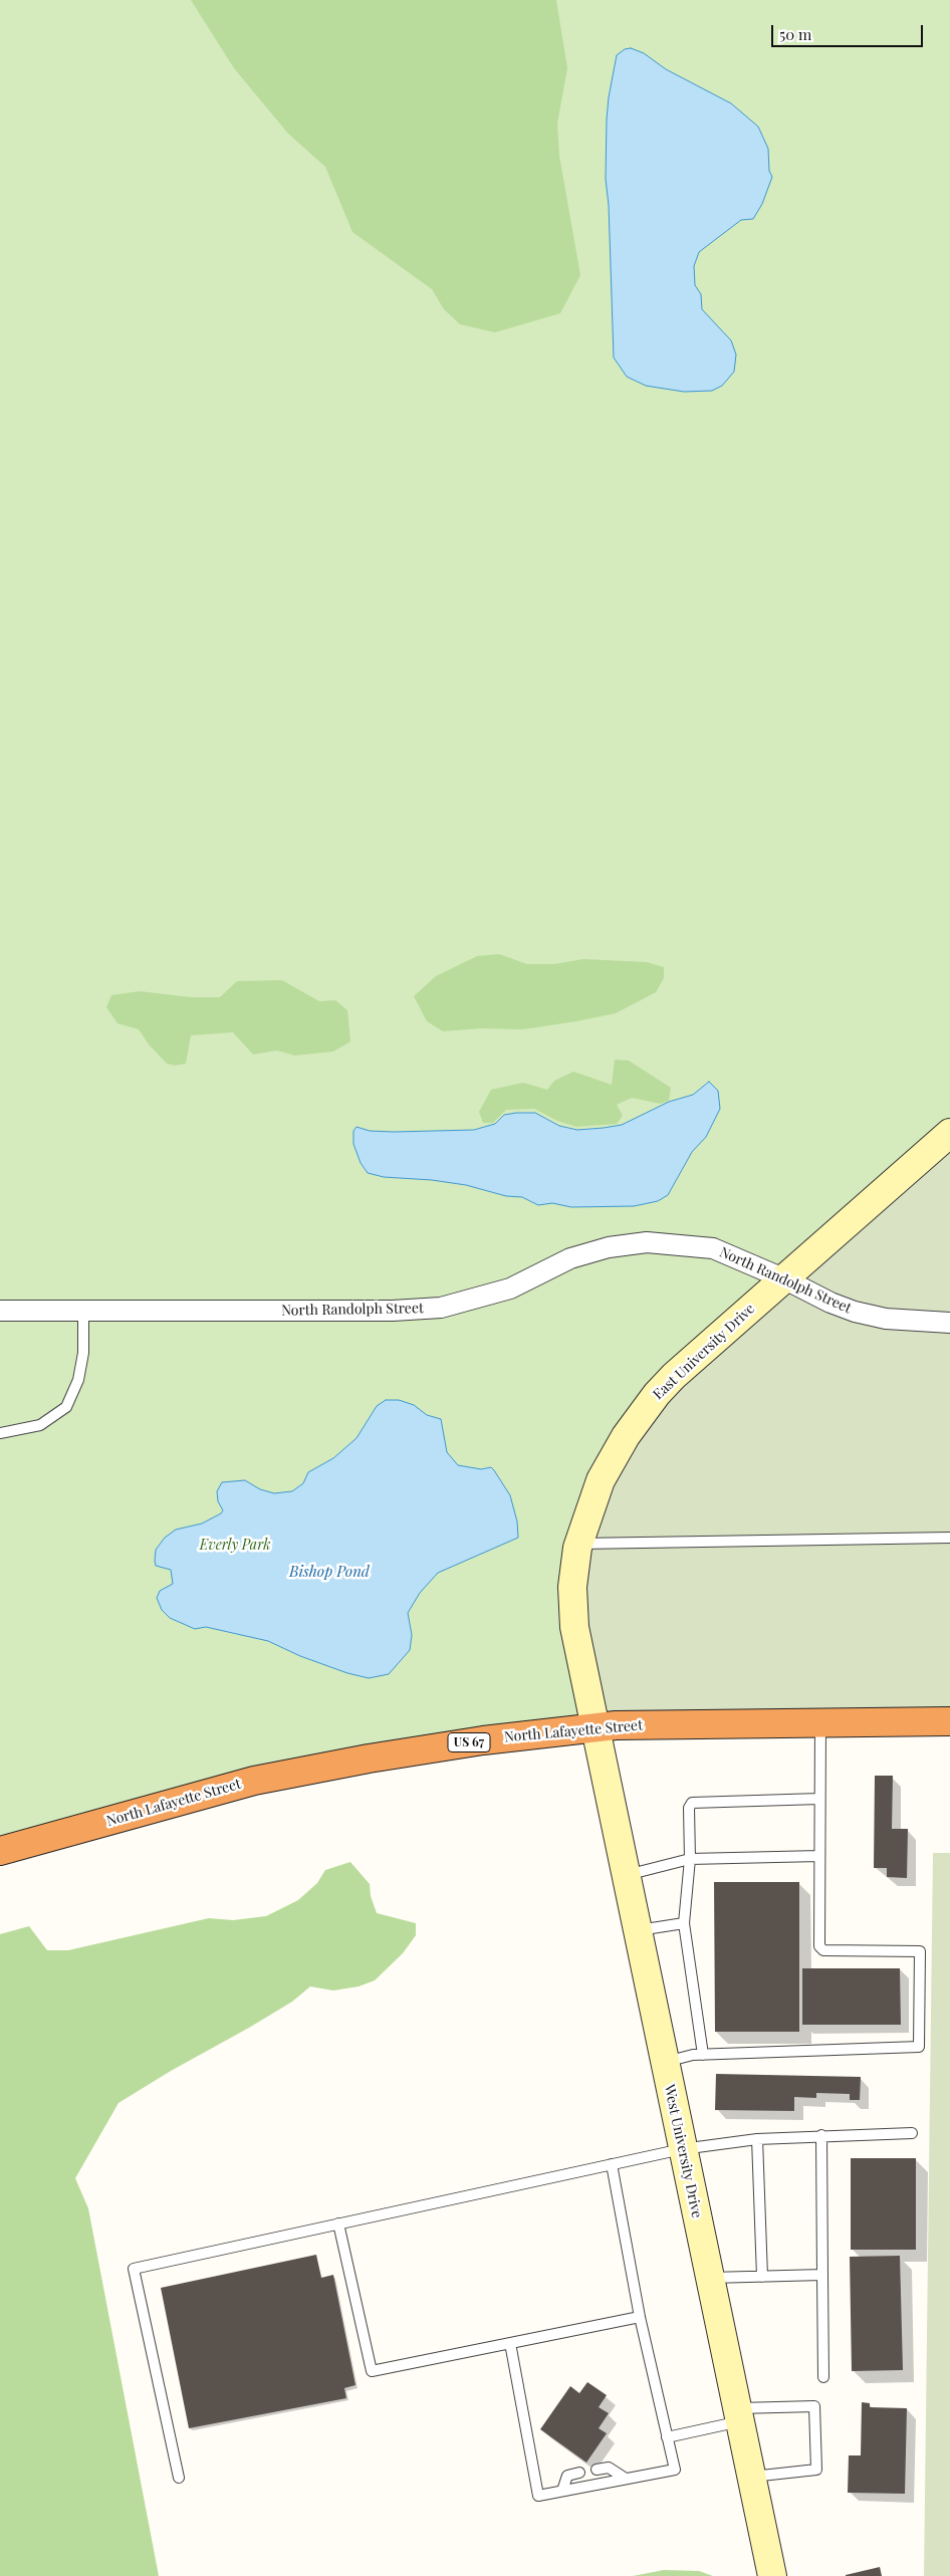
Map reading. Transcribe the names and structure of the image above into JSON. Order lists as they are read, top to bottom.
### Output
{
  "streets": {
    "highway": ["North Lafayette Street", "US 67"],
    "street": ["North Randolph Street", "East University Drive", "West University Drive"]
  },
  "crossings": [
    ["North Randolph Street", "East University Drive"],
    ["East University Drive", "North Lafayette Street"],
    ["East University Drive", "West University Drive"],
    ["North Lafayette Street", "West University Drive"]
  ],
  "water": ["Bishop Pond"],
  "parks": ["Everly Park"],
  "scale_bar": "50 m"
}
